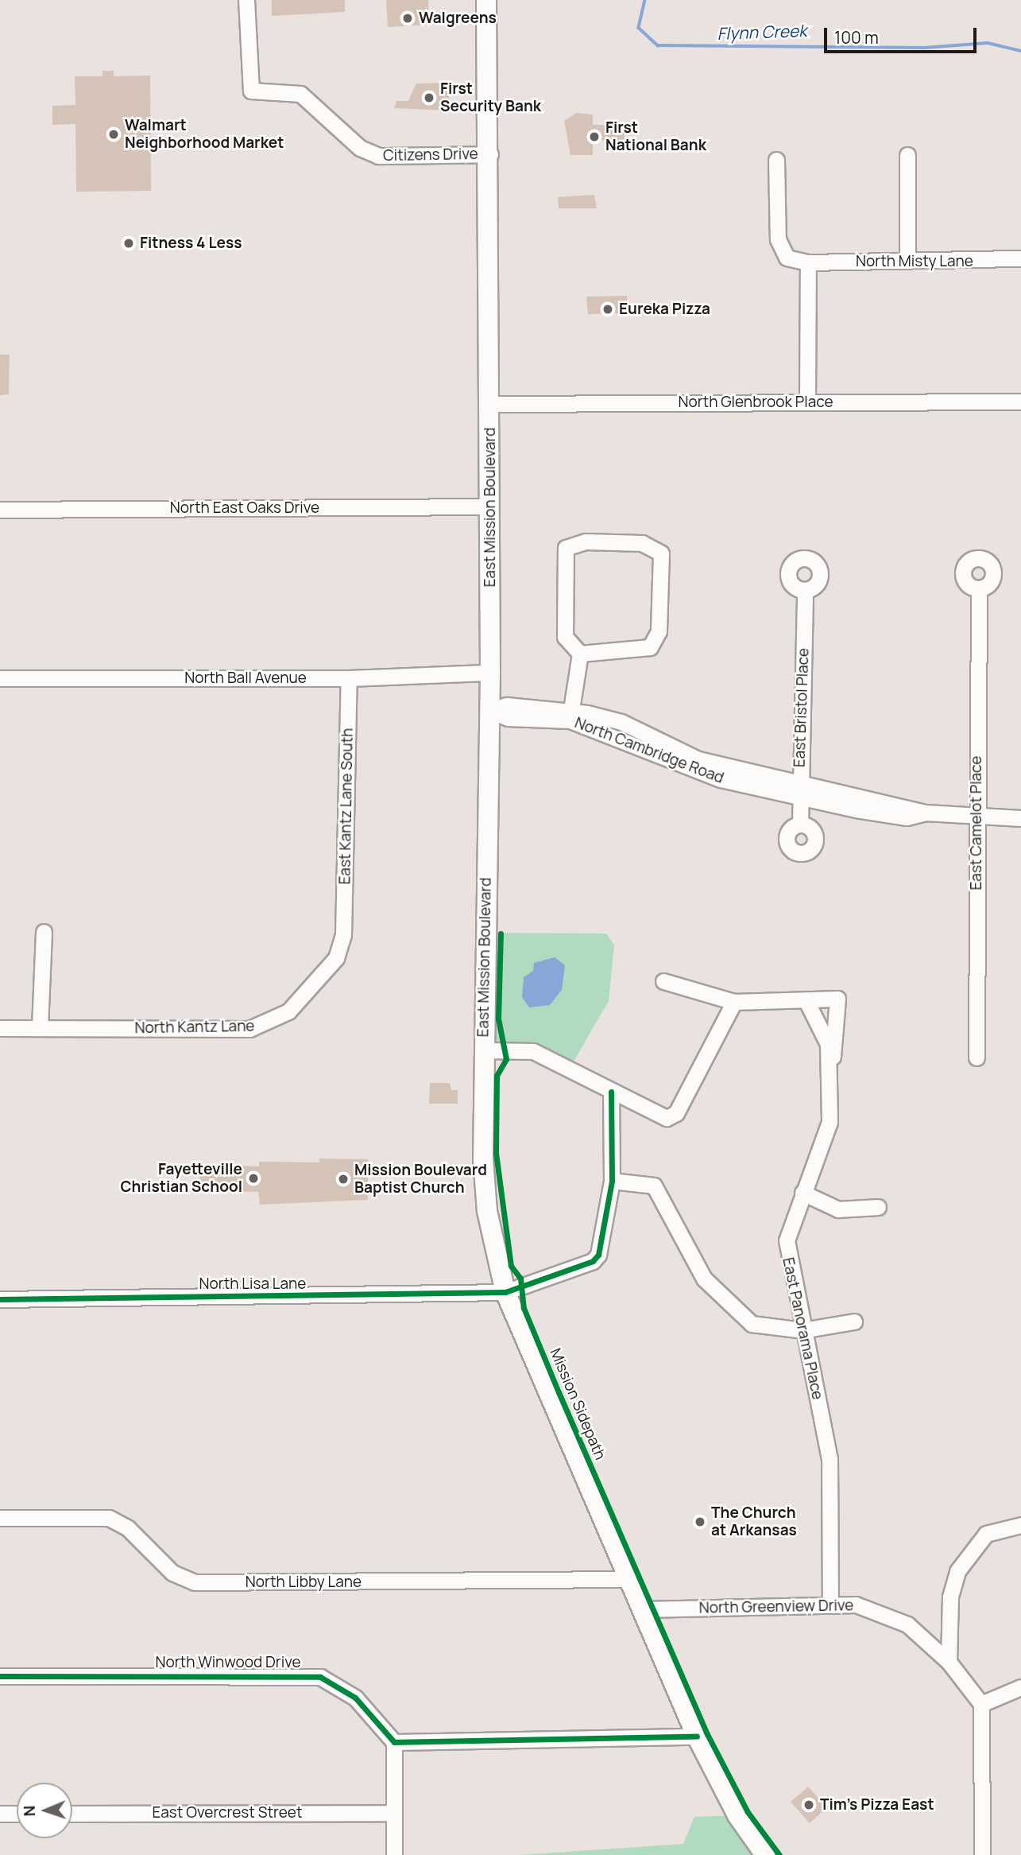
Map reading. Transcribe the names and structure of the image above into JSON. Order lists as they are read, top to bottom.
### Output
{
  "streets": {
    "main road": ["East Mission Boulevard"],
    "street": [
      "Citizens Drive",
      "North Misty Lane",
      "North Glenbrook Place",
      "North East Oaks Drive",
      "North Ball Avenue",
      "East Bristol Place",
      "North Cambridge Road",
      "East Kantz Lane South",
      "East Camelot Place",
      "North Kantz Lane",
      "North Lisa Lane",
      "East Panorama Place",
      "North Libby Lane",
      "North Greenview Drive",
      "North Winwood Drive",
      "East Overcrest Street"
    ],
    "cycle path": ["Mission Sidepath"]
  },
  "crossings": [
    ["Citizens Drive", "East Mission Boulevard"],
    ["North Glenbrook Place", "East Mission Boulevard"],
    ["East Mission Boulevard", "North East Oaks Drive"],
    ["East Mission Boulevard", "North Ball Avenue"],
    ["East Mission Boulevard", "North Cambridge Road"],
    ["East Mission Boulevard", "North Lisa Lane"],
    ["East Mission Boulevard", "North Libby Lane"],
    ["East Mission Boulevard", "North Greenview Drive"],
    ["North Ball Avenue", "East Kantz Lane South"],
    ["East Bristol Place", "North Cambridge Road"],
    ["North Cambridge Road", "East Camelot Place"],
    ["East Kantz Lane South", "North Kantz Lane"],
    ["East Panorama Place", "North Greenview Drive"]
  ],
  "water": ["Flynn Creek"],
  "places": [
    "Walgreens",
    "First Security Bank",
    "Walmart Neighborhood Market",
    "First National Bank",
    "Fitness 4 Less",
    "Eureka Pizza",
    "Fayetteville Christian School",
    "Mission Boulevard Baptist Church",
    "The Church at Arkansas",
    "Tim’s Pizza East"
  ],
  "scale_bar": "100 m",
  "north": "left"
}
